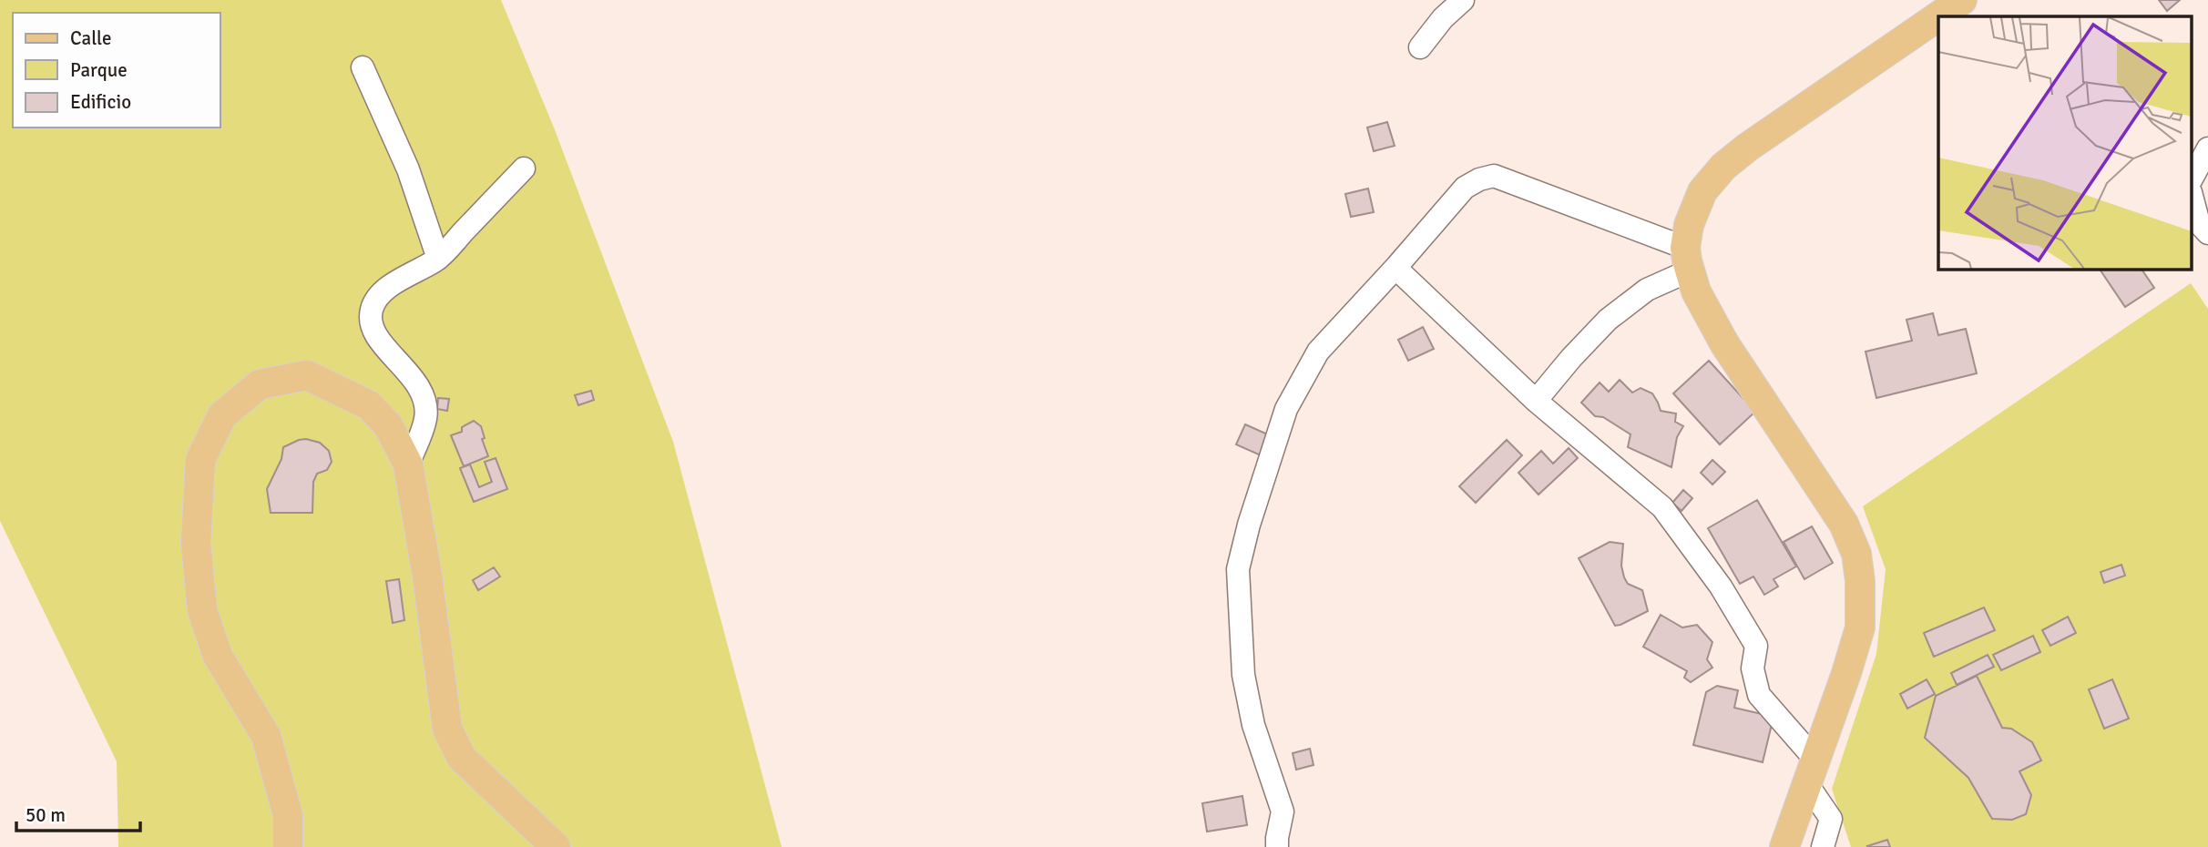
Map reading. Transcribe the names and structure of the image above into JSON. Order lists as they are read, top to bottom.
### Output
{
  "legend": ["Calle", "Parque", "Edificio"],
  "scale_bar": "50 m"
}
